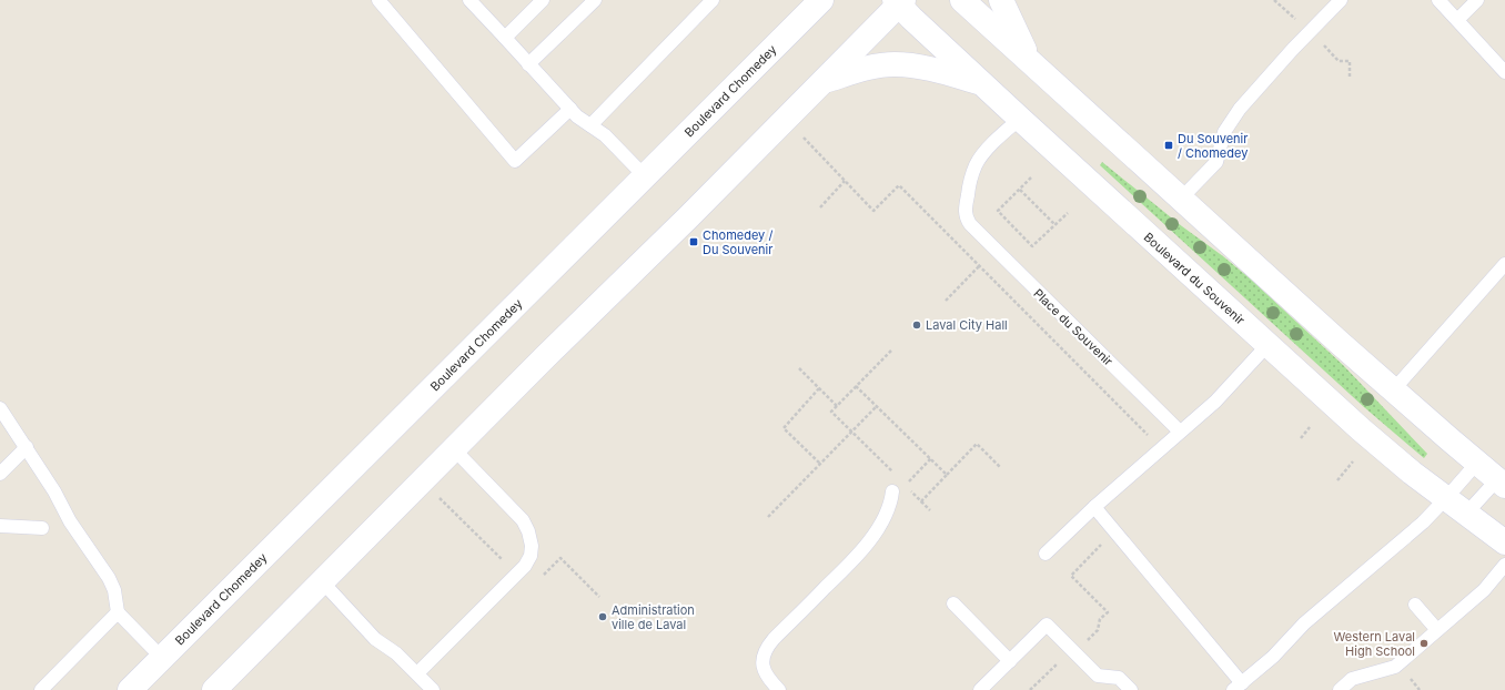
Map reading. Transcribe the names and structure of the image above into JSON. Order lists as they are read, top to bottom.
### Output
{
  "streets": {
    "street": ["Boulevard Chomedey", "Boulevard du Souvenir"],
    "lane": ["Place du Souvenir"]
  },
  "crossings": [
    ["Boulevard du Souvenir", "Place du Souvenir"]
  ],
  "places": {
    "transit": ["Du Souvenir / Chomedey", "Chomedey / Du Souvenir"],
    "other": ["Laval City Hall", "Administration ville de Laval", "Western Laval High School"]
  }
}
